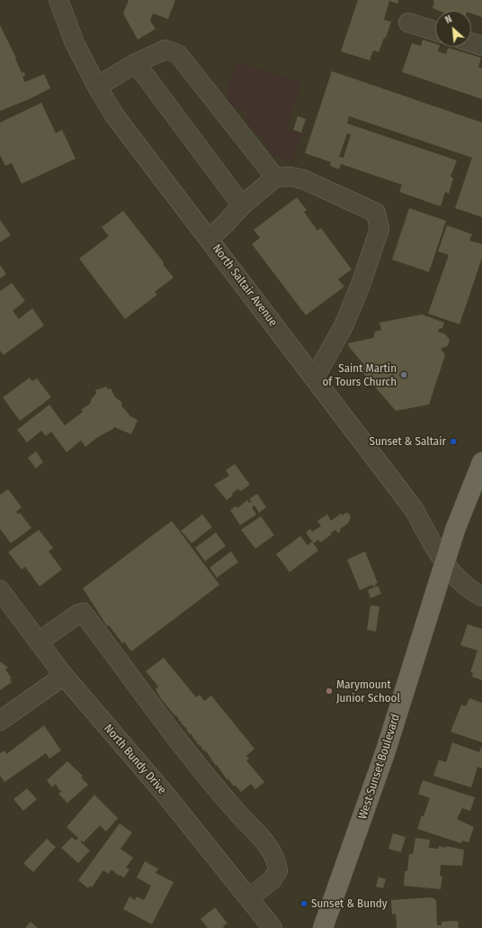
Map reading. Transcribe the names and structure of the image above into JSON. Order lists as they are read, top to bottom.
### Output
{
  "streets": {
    "main road": ["West Sunset Boulevard"],
    "street": ["North Saltair Avenue", "North Bundy Drive"]
  },
  "crossings": [
    ["North Saltair Avenue", "West Sunset Boulevard"]
  ],
  "places": [
    "Saint Martin of Tours Church",
    "Sunset & Saltair",
    "Marymount Junior School",
    "Sunset & Bundy"
  ],
  "north": "top left"
}
